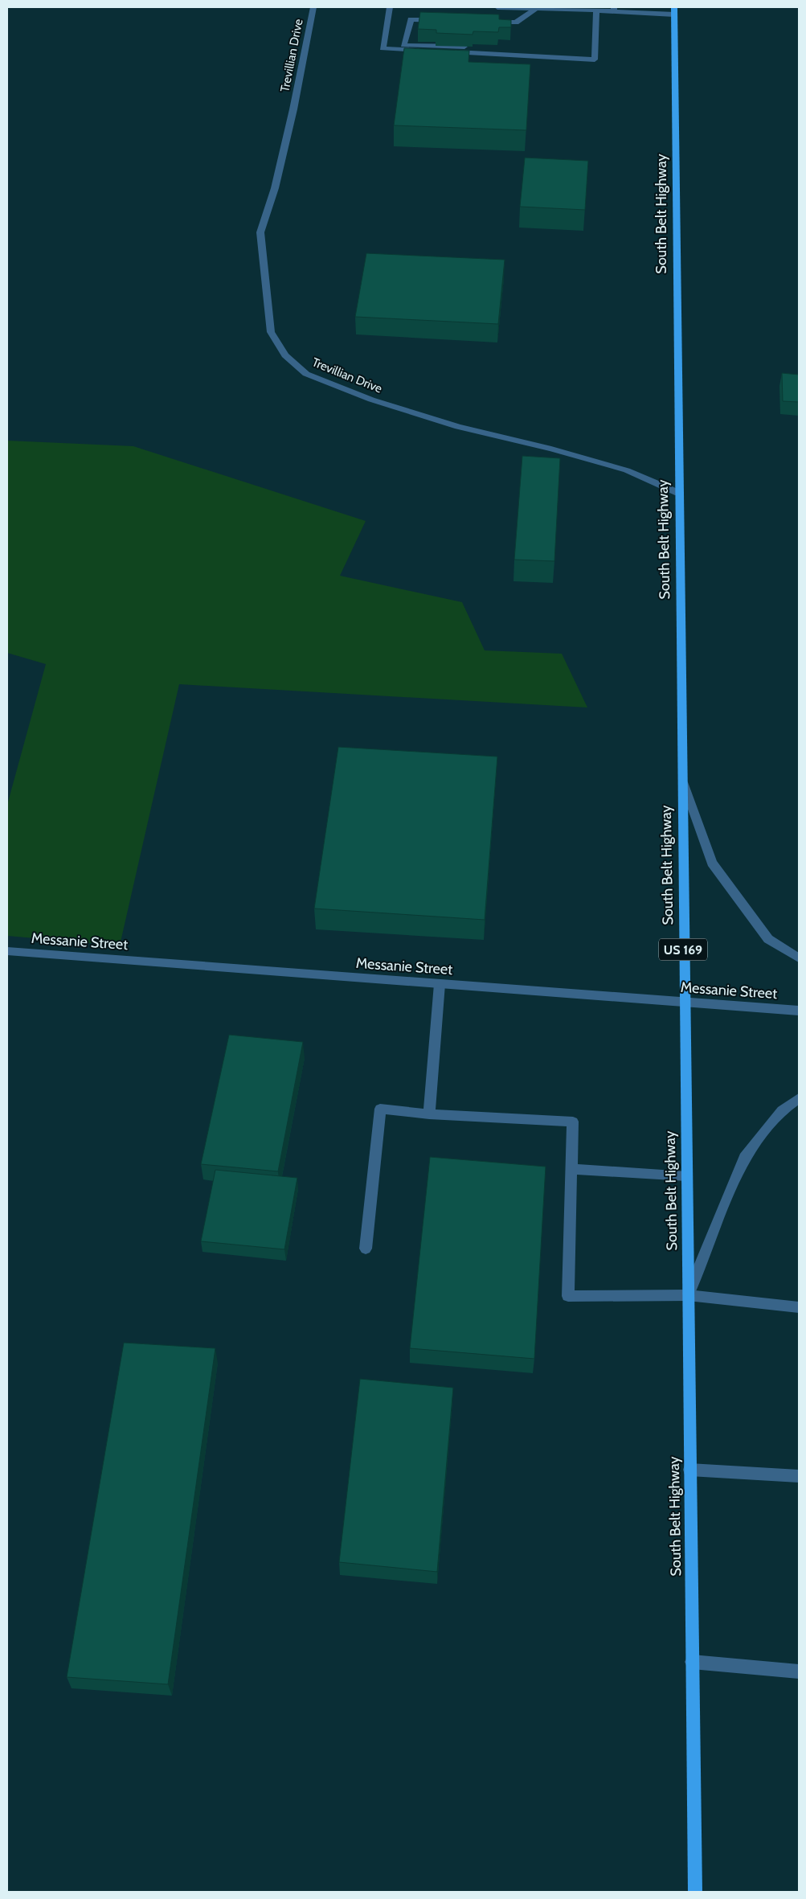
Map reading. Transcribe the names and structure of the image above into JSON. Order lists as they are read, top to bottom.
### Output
{
  "streets": {
    "main road": ["South Belt Highway", "US 169"],
    "street": ["Trevillian Drive", "Messanie Street"]
  },
  "crossings": [
    ["Trevillian Drive", "South Belt Highway"],
    ["South Belt Highway", "Messanie Street"]
  ]
}
